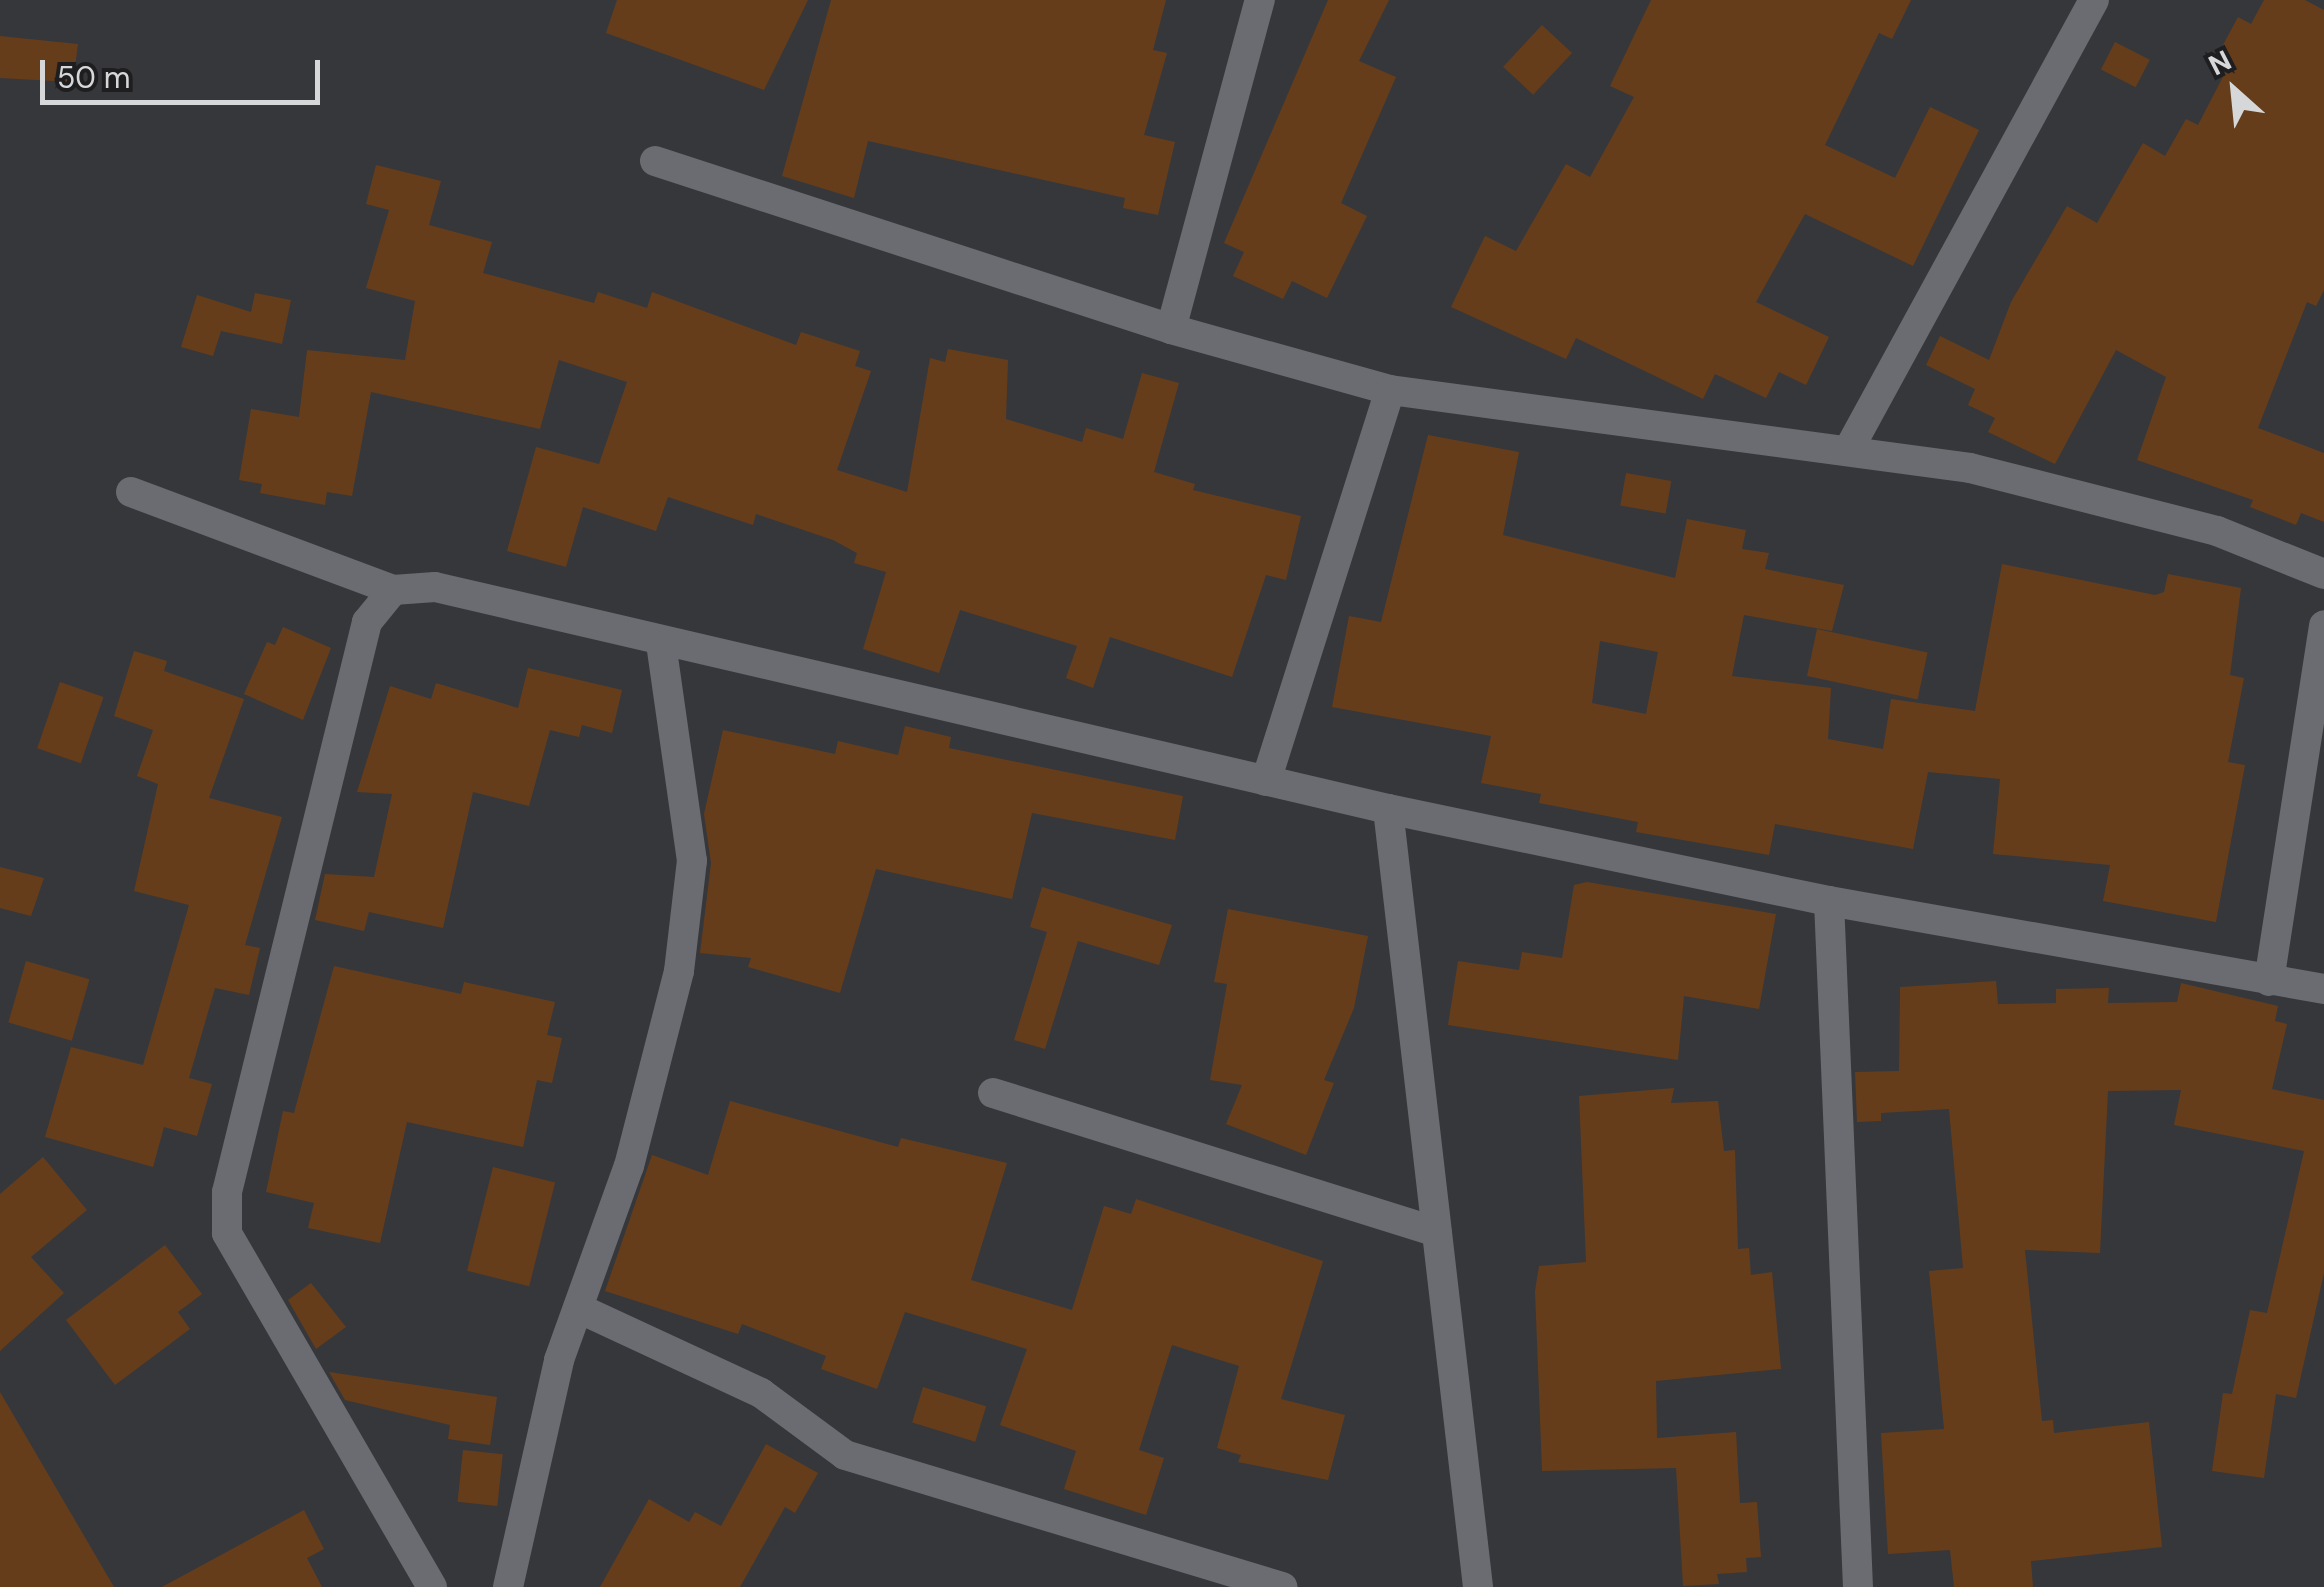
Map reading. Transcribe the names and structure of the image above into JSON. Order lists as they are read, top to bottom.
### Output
{
  "scale_bar": "50 m",
  "north": "top left"
}
